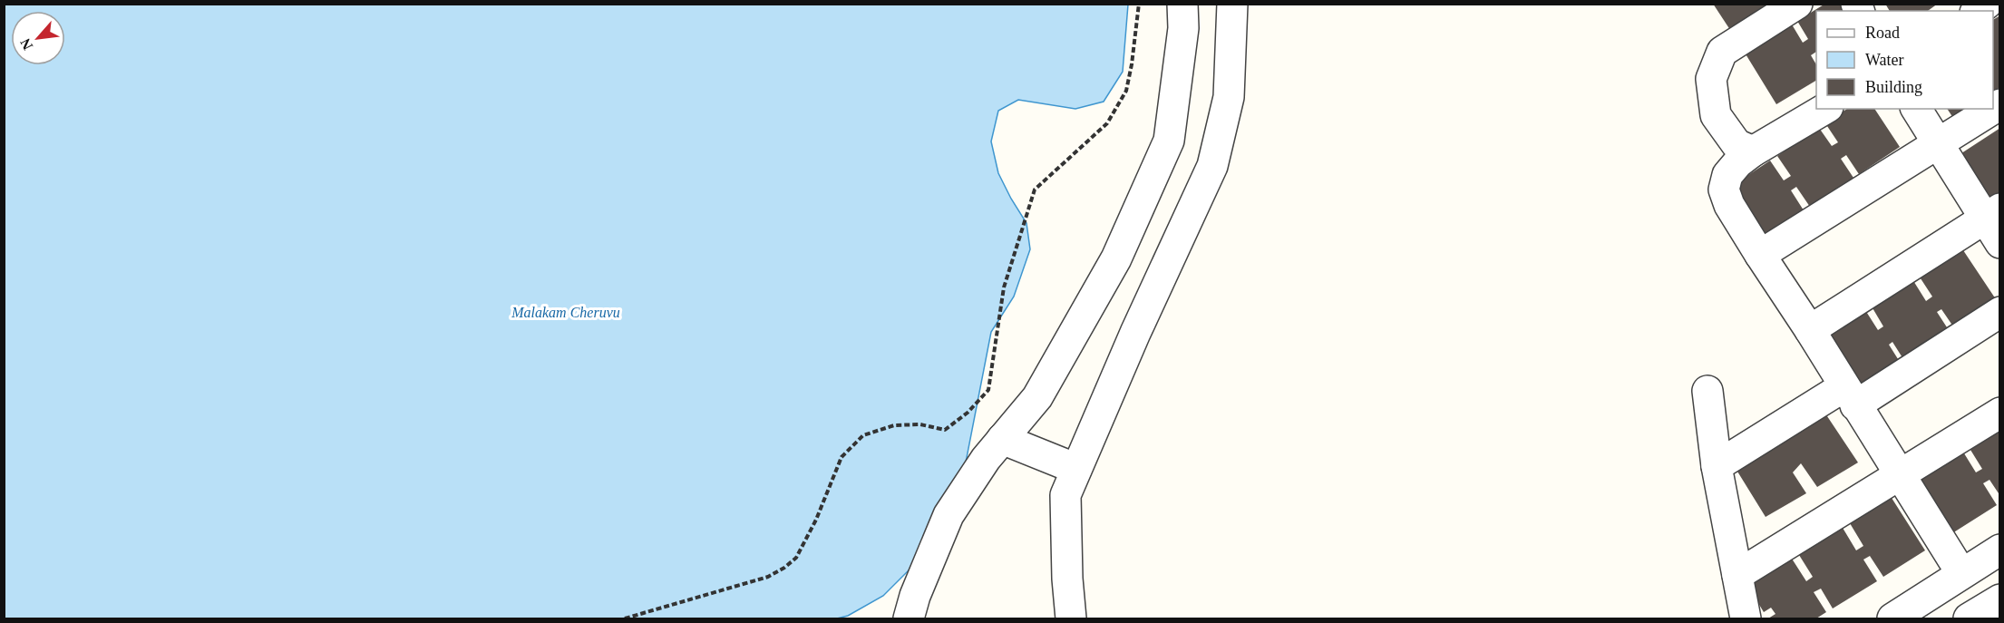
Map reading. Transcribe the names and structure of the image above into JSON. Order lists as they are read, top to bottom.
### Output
{
  "water": ["Malakam Cheruvu"],
  "legend": ["Road", "Water", "Building"],
  "north": "bottom left"
}
